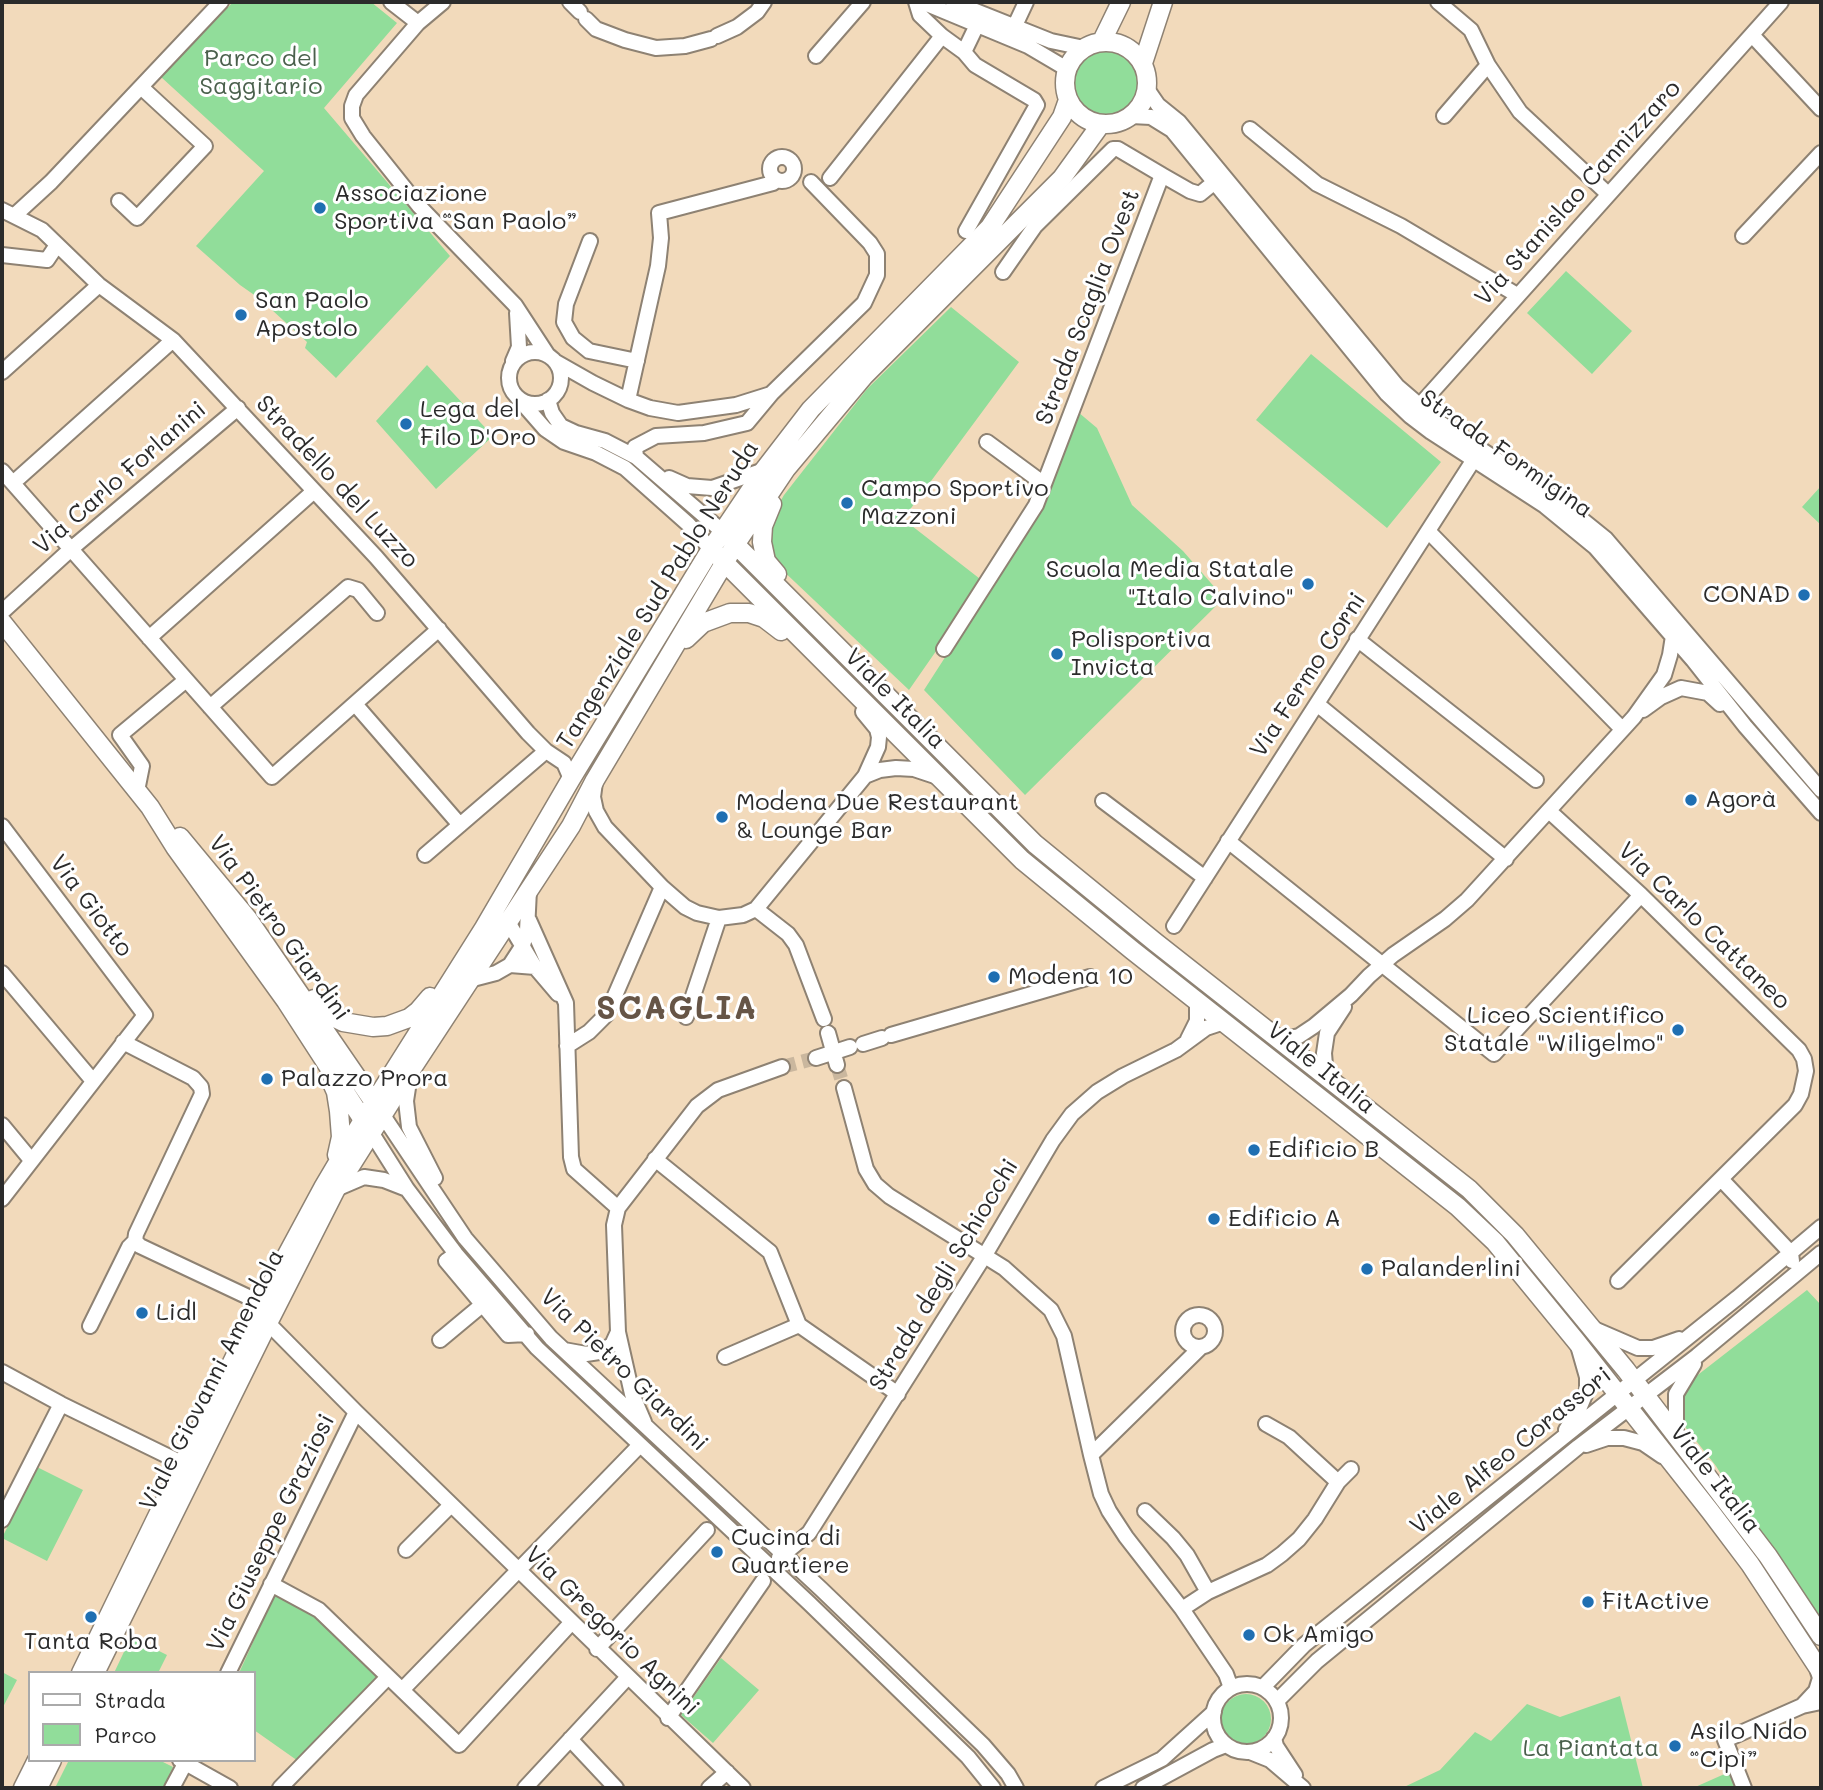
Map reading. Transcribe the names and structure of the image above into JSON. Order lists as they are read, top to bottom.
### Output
{
  "streets": {
    "main road": [
      "Tangenziale Sud Pablo Neruda",
      "Viale Italia",
      "Via Pietro Giardini",
      "Viale Giovanni Amendola"
    ],
    "street": [
      "Via Stanislao Cannizzaro",
      "Strada Scaglia Ovest",
      "Strada Formigina",
      "Via Carlo Forlanini",
      "Stradello del Luzzo",
      "Via Fermo Corni",
      "Via Giotto",
      "Via Carlo Cattaneo",
      "Strada degli Schiocchi",
      "Viale Alfeo Corassori",
      "Via Giuseppe Graziosi",
      "Via Gregorio Agnini"
    ]
  },
  "crossings": [
    ["Via Stanislao Cannizzaro", "Strada Formigina"],
    ["Strada Scaglia Ovest", "Strada Formigina"],
    ["Strada Formigina", "Tangenziale Sud Pablo Neruda"],
    ["Strada Formigina", "Via Fermo Corni"],
    ["Via Carlo Forlanini", "Stradello del Luzzo"],
    ["Stradello del Luzzo", "Tangenziale Sud Pablo Neruda"],
    ["Tangenziale Sud Pablo Neruda", "Viale Italia"],
    ["Tangenziale Sud Pablo Neruda", "Via Pietro Giardini"],
    ["Tangenziale Sud Pablo Neruda", "Viale Giovanni Amendola"],
    ["Viale Italia", "Strada degli Schiocchi"],
    ["Viale Italia", "Viale Alfeo Corassori"],
    ["Via Pietro Giardini", "Strada degli Schiocchi"],
    ["Via Pietro Giardini", "Viale Giovanni Amendola"],
    ["Viale Giovanni Amendola", "Via Gregorio Agnini"],
    ["Via Giuseppe Graziosi", "Via Gregorio Agnini"]
  ],
  "districts": ["SCAGLIA"],
  "parks": ["Parco del Saggitario", "La Piantata"],
  "places": [
    "Associazione Sportiva “San Paolo”",
    "San Paolo Apostolo",
    "Lega del Filo D'Oro",
    "Campo Sportivo Mazzoni",
    "Scuola Media Statale \"Italo Calvino\"",
    "CONAD",
    "Polisportiva Invicta",
    "Agorà",
    "Modena Due Restaurant & Lounge Bar",
    "Modena 10",
    "Liceo Scientifico Statale \"Wiligelmo\"",
    "Palazzo Prora",
    "Edificio B",
    "Edificio A",
    "Palanderlini",
    "Lidl",
    "Cucina di Quartiere",
    "FitActive",
    "Tanta Roba",
    "Ok Amigo",
    "Asilo Nido “Cipì”"
  ],
  "legend": ["Strada", "Parco"]
}
